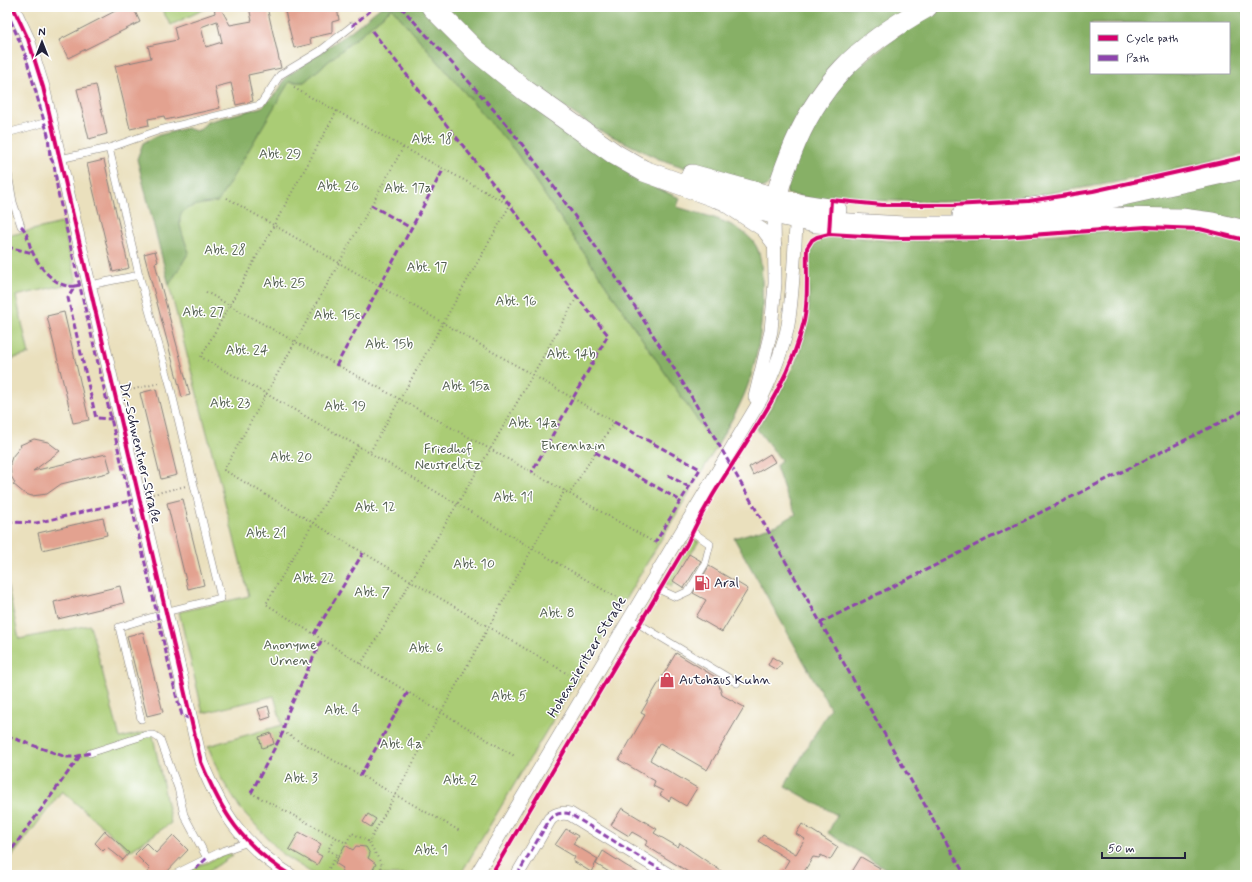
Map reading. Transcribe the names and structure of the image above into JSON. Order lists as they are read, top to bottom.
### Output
{
  "streets": {
    "street": ["Dr.-Schwentner-Straße", "Hohenzieritzer Straße"]
  },
  "parks": [
    "Abt. 18",
    "Abt. 29",
    "Abt. 26",
    "Abt. 17a",
    "Abt. 28",
    "Abt. 17",
    "Abt. 25",
    "Abt. 16",
    "Abt. 27",
    "Abt. 15c",
    "Abt. 15b",
    "Abt. 24",
    "Abt. 14b",
    "Abt. 15a",
    "Abt. 23",
    "Abt. 19",
    "Abt. 14a",
    "Ehrenhain",
    "Friedhof Neustrelitz",
    "Abt. 20",
    "Abt. 11",
    "Abt. 12",
    "Abt. 21",
    "Abt. 10",
    "Abt. 22",
    "Abt. 7",
    "Abt. 8",
    "Anonyme Urnen",
    "Abt. 6",
    "Abt. 5",
    "Abt. 4",
    "Abt. 4a",
    "Abt. 3",
    "Abt. 2",
    "Abt. 1"
  ],
  "places": {
    "fuel station": ["Aral"],
    "shop": ["Autohaus Kuhn"]
  },
  "legend": ["Cycle path", "Path"],
  "scale_bar": "50 m",
  "north": "top"
}
